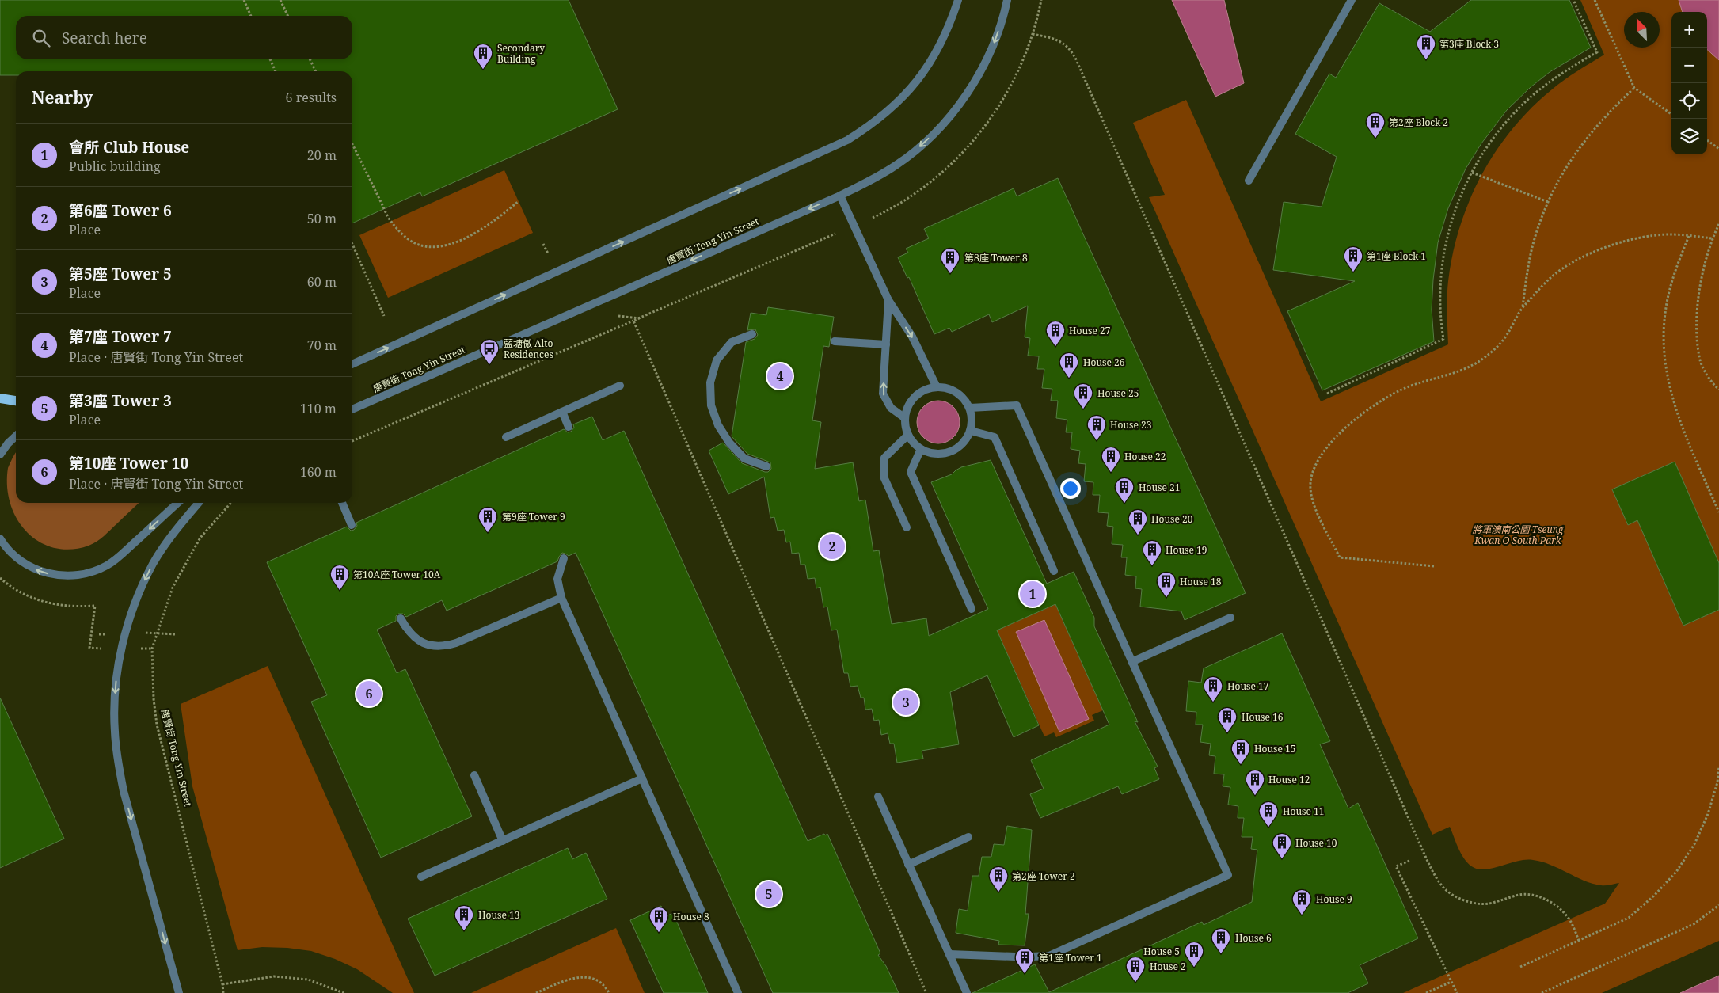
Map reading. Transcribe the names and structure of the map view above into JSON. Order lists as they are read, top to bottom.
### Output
{
  "streets": {
    "street": ["唐賢街 Tong Yin Street"]
  },
  "parks": ["將軍澳南公園 Tseung Kwan O South Park"],
  "places": {
    "building": [
      "第3座 Block 3",
      "Secondary Building",
      "第2座 Block 2",
      "第1座 Block 1",
      "第8座 Tower 8",
      "House 27",
      "House 26",
      "House 25",
      "House 23",
      "House 22",
      "House 21",
      "第9座 Tower 9",
      "House 20",
      "House 19",
      "第10A座 Tower 10A",
      "House 18",
      "House 17",
      "House 16",
      "House 15",
      "House 12",
      "House 11",
      "House 10",
      "第2座 Tower 2",
      "House 9",
      "House 13",
      "House 8",
      "House 6",
      "House 5",
      "第1座 Tower 1",
      "House 2"
    ],
    "bus stop": ["藍塘傲 Alto Residences"]
  },
  "north": "top left",
  "page": {
    "map_buttons": ["+", "−"],
    "search": "Search here",
    "heading": ["Nearby", "6 results"],
    "list": [
      {
        "mark": "1",
        "name": "會所 Club House",
        "note": "Public building",
        "value": "20 m"
      },
      {
        "mark": "2",
        "name": "第6座 Tower 6",
        "note": "Place",
        "value": "50 m"
      },
      {
        "mark": "3",
        "name": "第5座 Tower 5",
        "note": "Place",
        "value": "60 m"
      },
      {
        "mark": "4",
        "name": "第7座 Tower 7",
        "note": "Place · 唐賢街 Tong Yin Street",
        "value": "70 m"
      },
      {
        "mark": "5",
        "name": "第3座 Tower 3",
        "note": "Place",
        "value": "110 m"
      },
      {
        "mark": "6",
        "name": "第10座 Tower 10",
        "note": "Place · 唐賢街 Tong Yin Street",
        "value": "160 m"
      }
    ],
    "pins": [
      "4",
      "2",
      "1",
      "6",
      "3",
      "5"
    ]
  }
}
